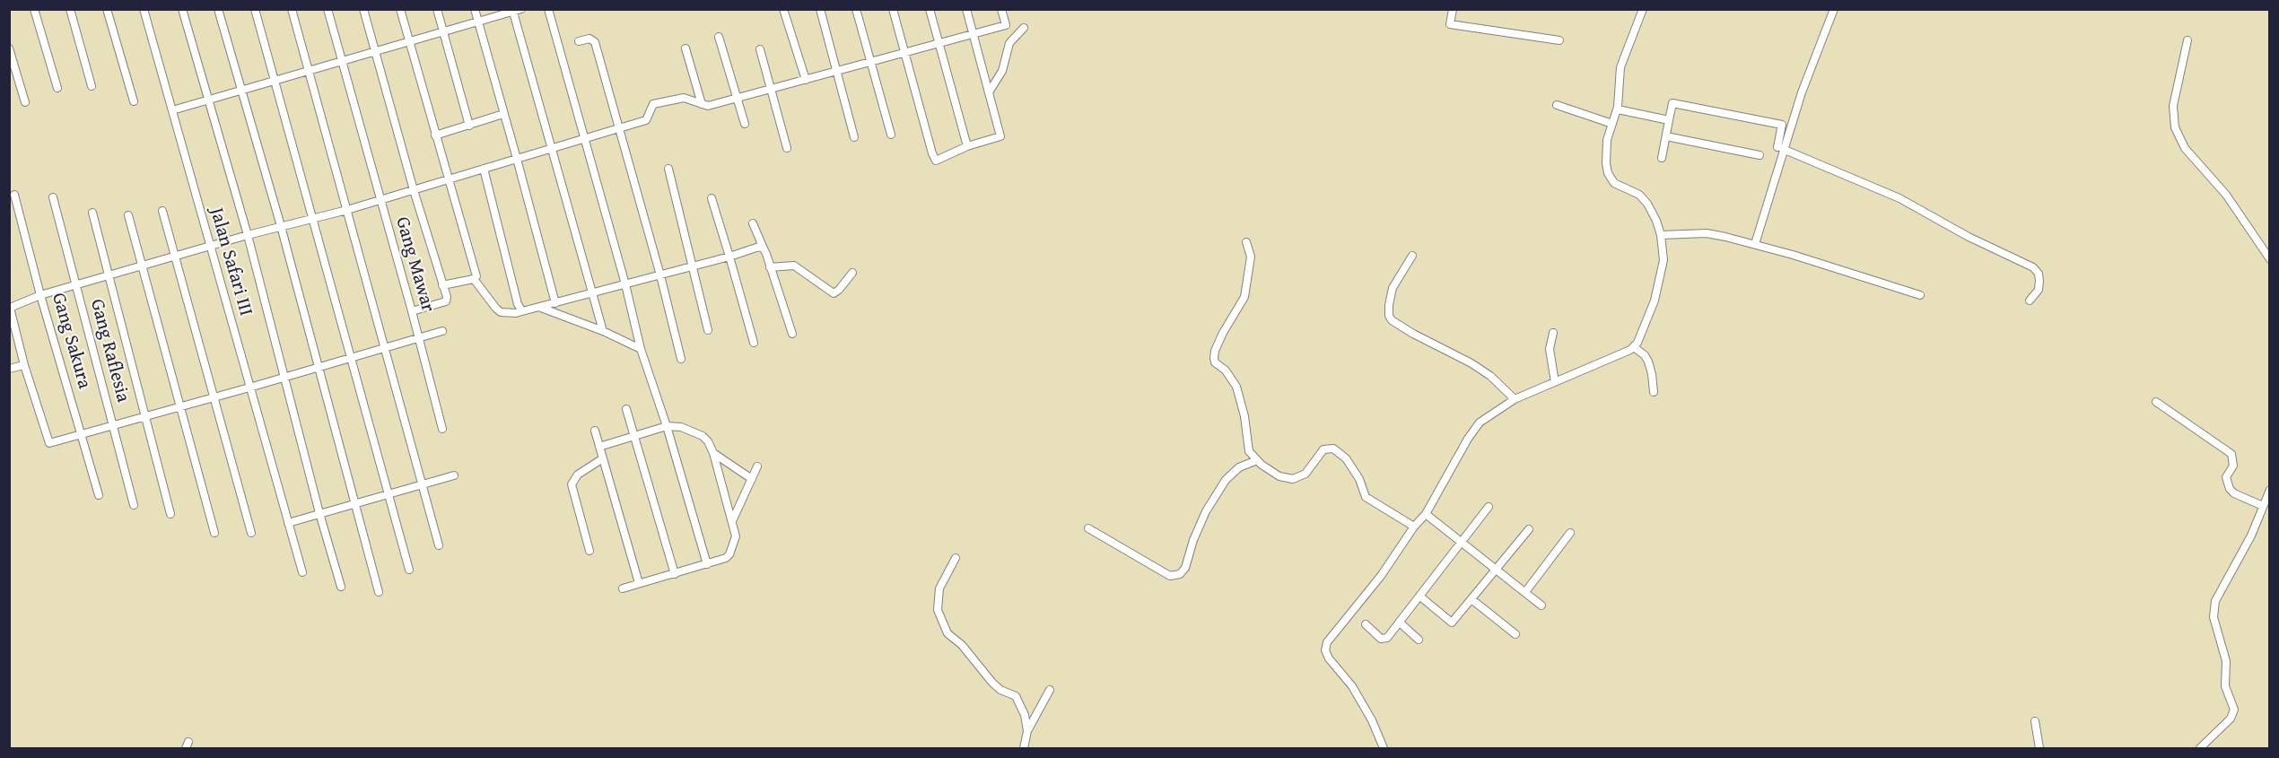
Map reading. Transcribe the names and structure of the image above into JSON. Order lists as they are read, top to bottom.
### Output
{
  "streets": {
    "street": [
      "Jalan Safari III",
      "Gang Mawar",
      "Gang Sakura",
      "Gang Raflesia"
    ]
  }
}
